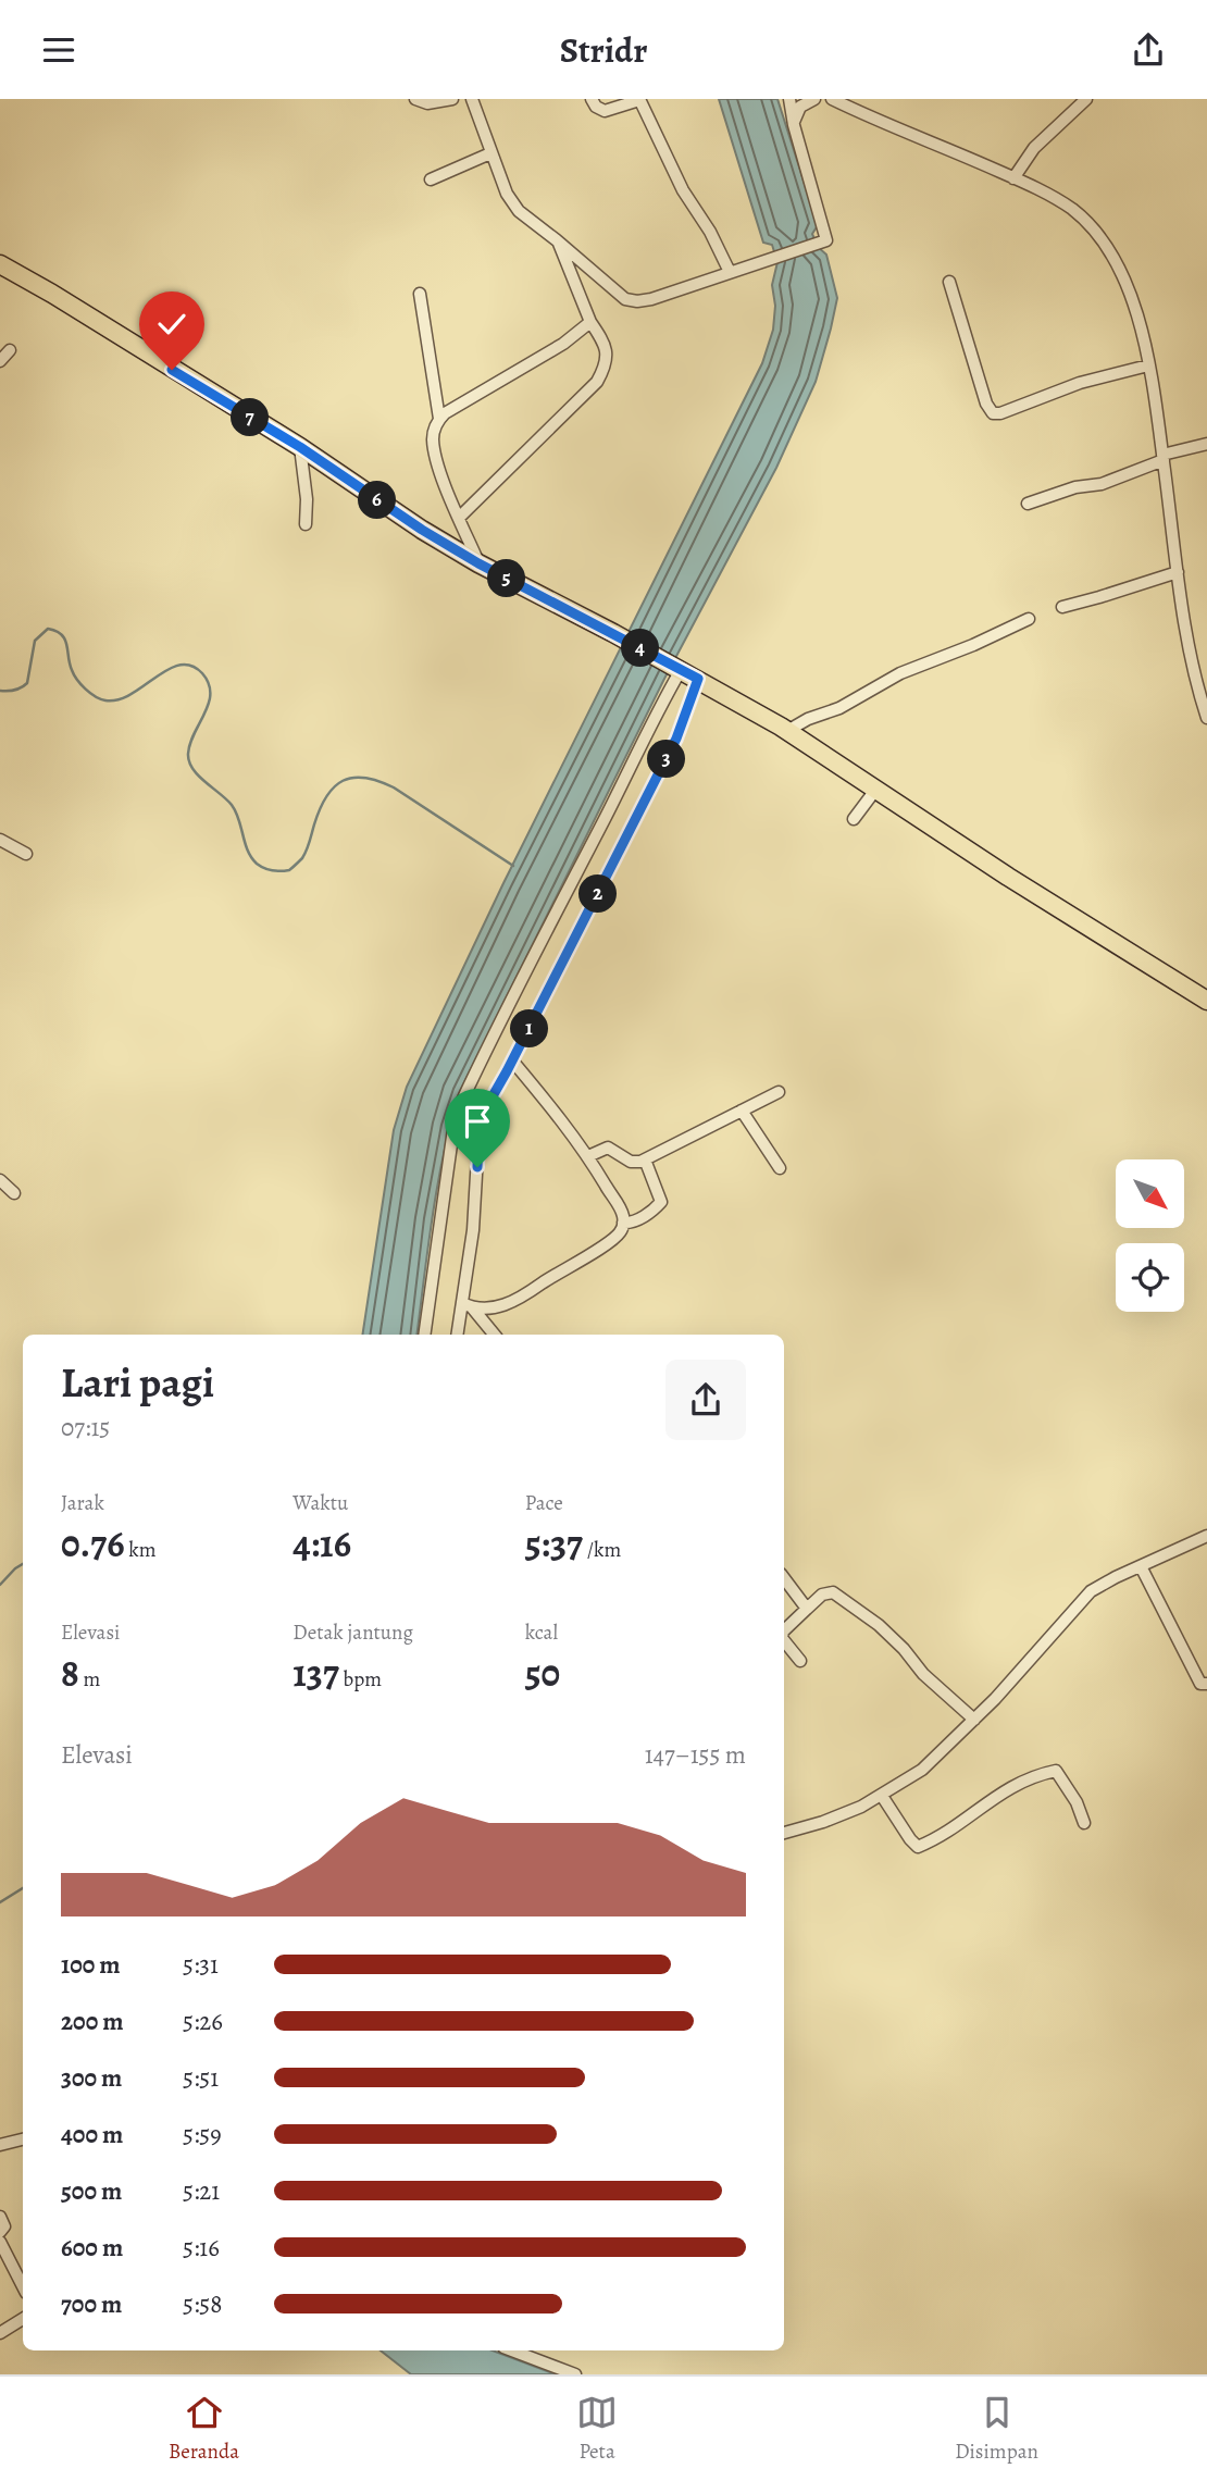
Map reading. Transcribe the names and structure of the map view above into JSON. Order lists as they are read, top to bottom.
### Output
{
  "north": "bottom right",
  "page": {
    "header": "Stridr",
    "pins": [
      "7",
      "6",
      "5",
      "4",
      "3",
      "2",
      "1"
    ],
    "heading": ["Lari pagi", "07:15"],
    "stats": [
      ["Jarak", "0.76 km"],
      ["Waktu", "4:16"],
      ["Pace", "5:37 /km"],
      ["Elevasi", "8 m"],
      ["Detak jantung", "137 bpm"],
      ["kcal", "50"]
    ],
    "chart": ["Elevasi", "147–155 m"],
    "list": [
      {
        "name": "100 m",
        "note": "5:31"
      },
      {
        "name": "200 m",
        "note": "5:26"
      },
      {
        "name": "300 m",
        "note": "5:51"
      },
      {
        "name": "400 m",
        "note": "5:59"
      },
      {
        "name": "500 m",
        "note": "5:21"
      },
      {
        "name": "600 m",
        "note": "5:16"
      },
      {
        "name": "700 m",
        "note": "5:58"
      }
    ],
    "tabs": ["Beranda", "Peta", "Disimpan"]
  }
}
